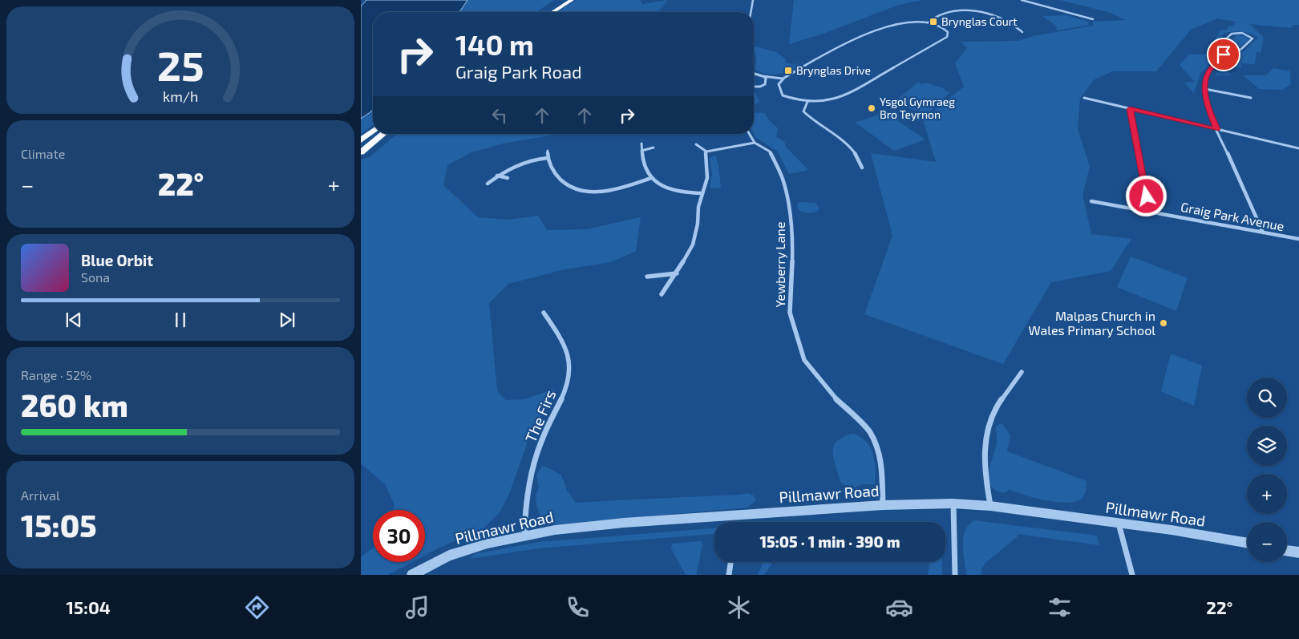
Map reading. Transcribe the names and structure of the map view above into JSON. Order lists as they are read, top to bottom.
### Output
{
  "streets": {
    "street": [
      "Graig Park Avenue",
      "Yewberry Lane",
      "The Firs",
      "Pillmawr Road"
    ]
  },
  "crossings": [
    ["Yewberry Lane", "Pillmawr Road"],
    ["The Firs", "Pillmawr Road"]
  ],
  "places": {
    "transit": ["Brynglas Court", "Brynglas Drive"],
    "other": ["Ysgol Gymraeg Bro Teyrnon", "Malpas Church in Wales Primary School"]
  },
  "page": {
    "turn": ["140 m", "Graig Park Road"],
    "tile": [
      "Climate",
      ["Range · 52%", "260 km"],
      ["Arrival", "15:05"]
    ],
    "heat": ["−", "22°", "+"],
    "song": ["Blue Orbit", "Sona"],
    "map_buttons": ["+", "−"],
    "limit": "30",
    "trip": "15:05 · 1 min · 390 m",
    "tabs": ["15:04", "22°"],
    "gauge": ["25", "km/h"]
  }
}
